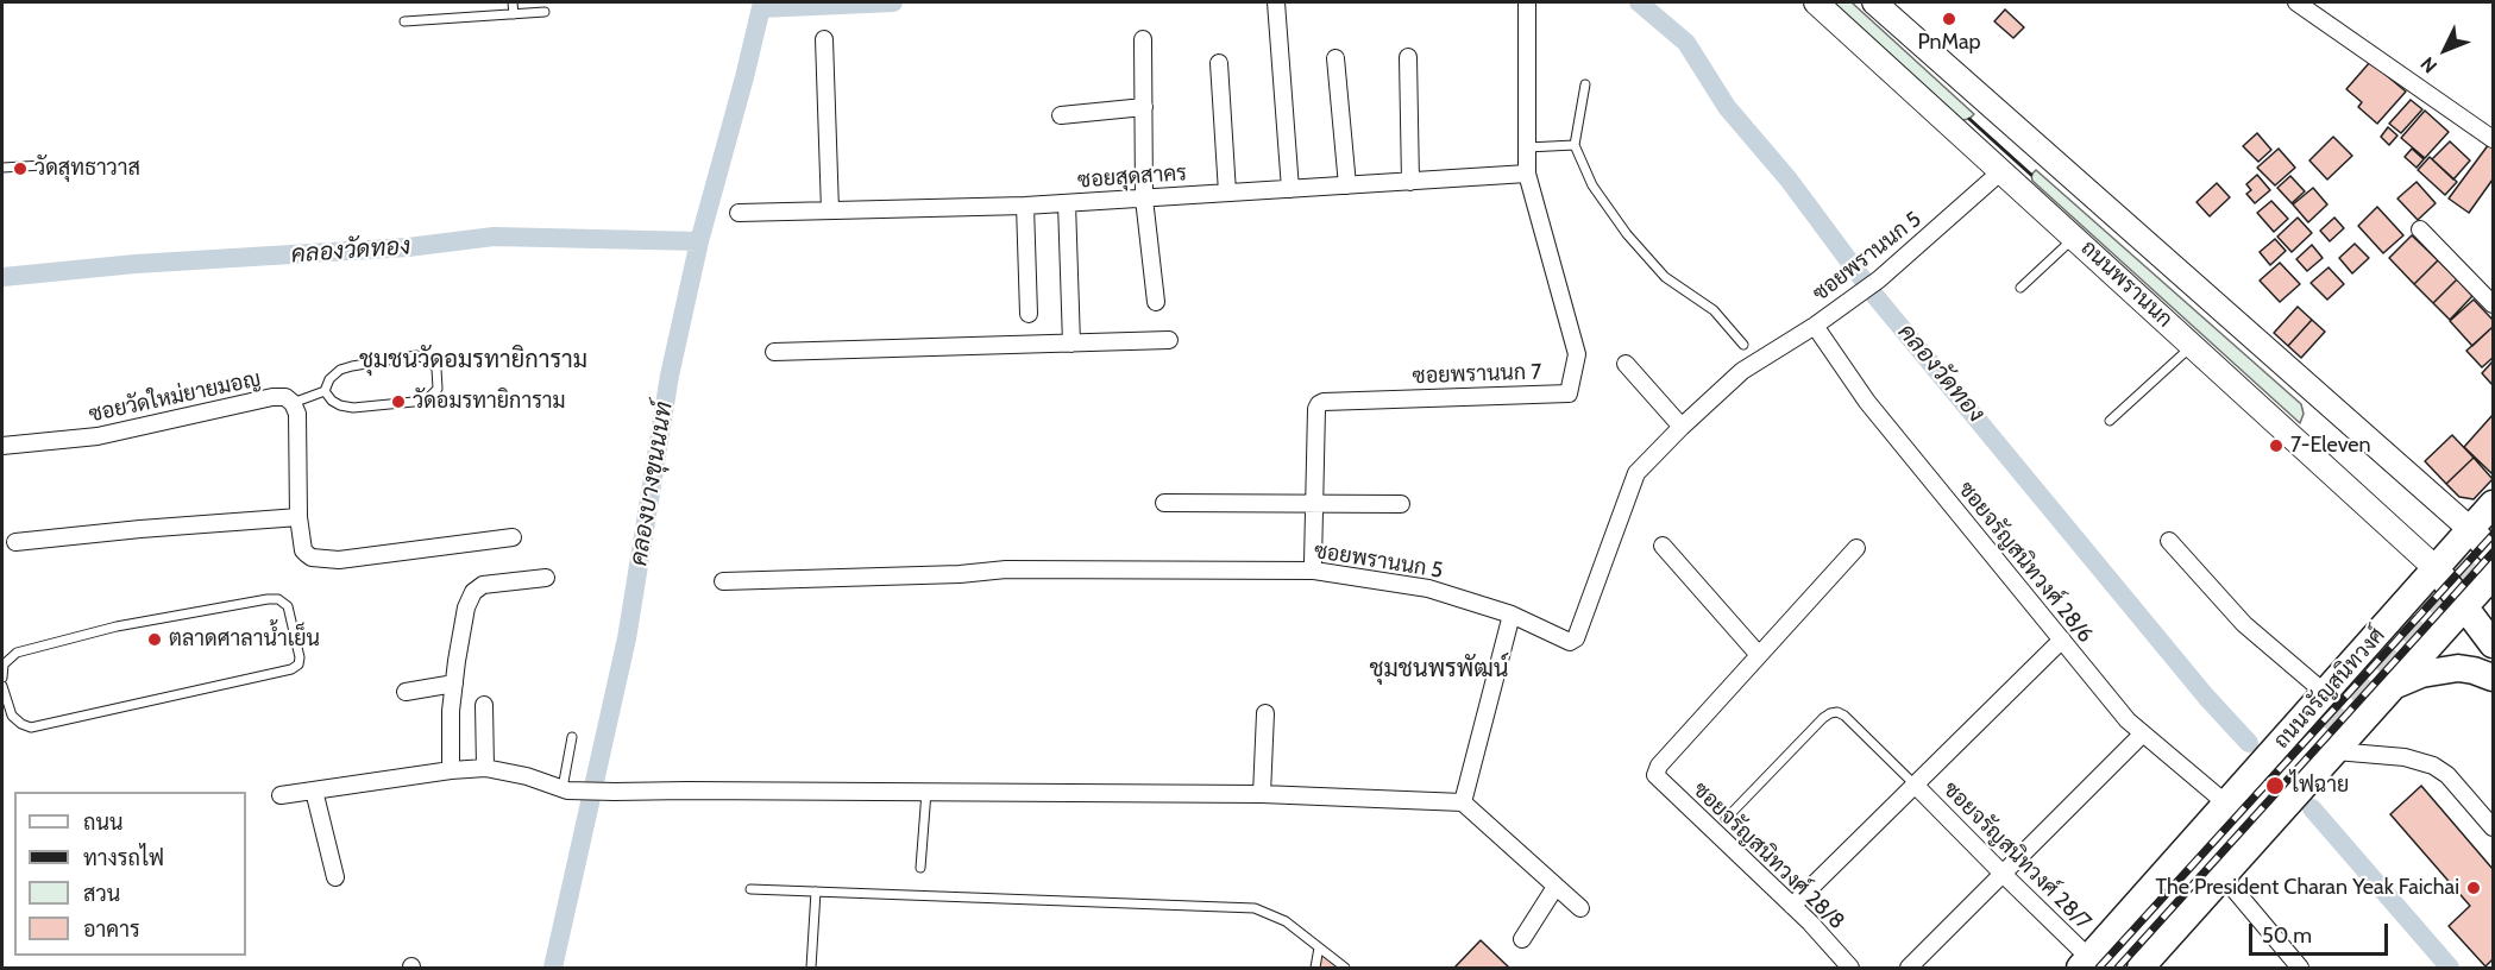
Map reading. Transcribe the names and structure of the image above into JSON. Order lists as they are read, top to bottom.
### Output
{
  "streets": {
    "main road": ["ถนนพรานนก", "ถนนจรัญสนิทวงศ์"],
    "street": [
      "ซอยสุดสาคร",
      "ซอยพรานนก 5",
      "ซอยพรานนก 7",
      "ซอยวัดใหม่ยายมอญ",
      "ซอยจรัญสนิทวงศ์ 28/6",
      "ซอยจรัญสนิทวงศ์ 28/8",
      "ซอยจรัญสนิทวงศ์ 28/7"
    ]
  },
  "crossings": [
    ["ซอยสุดสาคร", "ซอยพรานนก 7"],
    ["ซอยพรานนก 5", "ถนนพรานนก"],
    ["ซอยพรานนก 5", "ซอยจรัญสนิทวงศ์ 28/6"],
    ["ถนนพรานนก", "ถนนจรัญสนิทวงศ์"],
    ["ซอยจรัญสนิทวงศ์ 28/6", "ถนนจรัญสนิทวงศ์"],
    ["ถนนจรัญสนิทวงศ์", "ซอยจรัญสนิทวงศ์ 28/7"]
  ],
  "districts": ["ชุมชนวัดอมรทายิการาม", "ชุมชนพรพัฒน์"],
  "water": ["คลองวัดทอง", "คลองบางขุนนนท์"],
  "places": [
    "PnMap",
    "วัดสุทธาวาส",
    "วัดอมรทายิการาม",
    "7-Eleven",
    "ตลาดศาลาน้ำเย็น",
    "ไฟฉาย",
    "The President Charan Yeak Faichai"
  ],
  "legend": [
    "ถนน",
    "ทางรถไฟ",
    "สวน",
    "อาคาร"
  ],
  "scale_bar": "50 m",
  "north": "bottom left"
}
